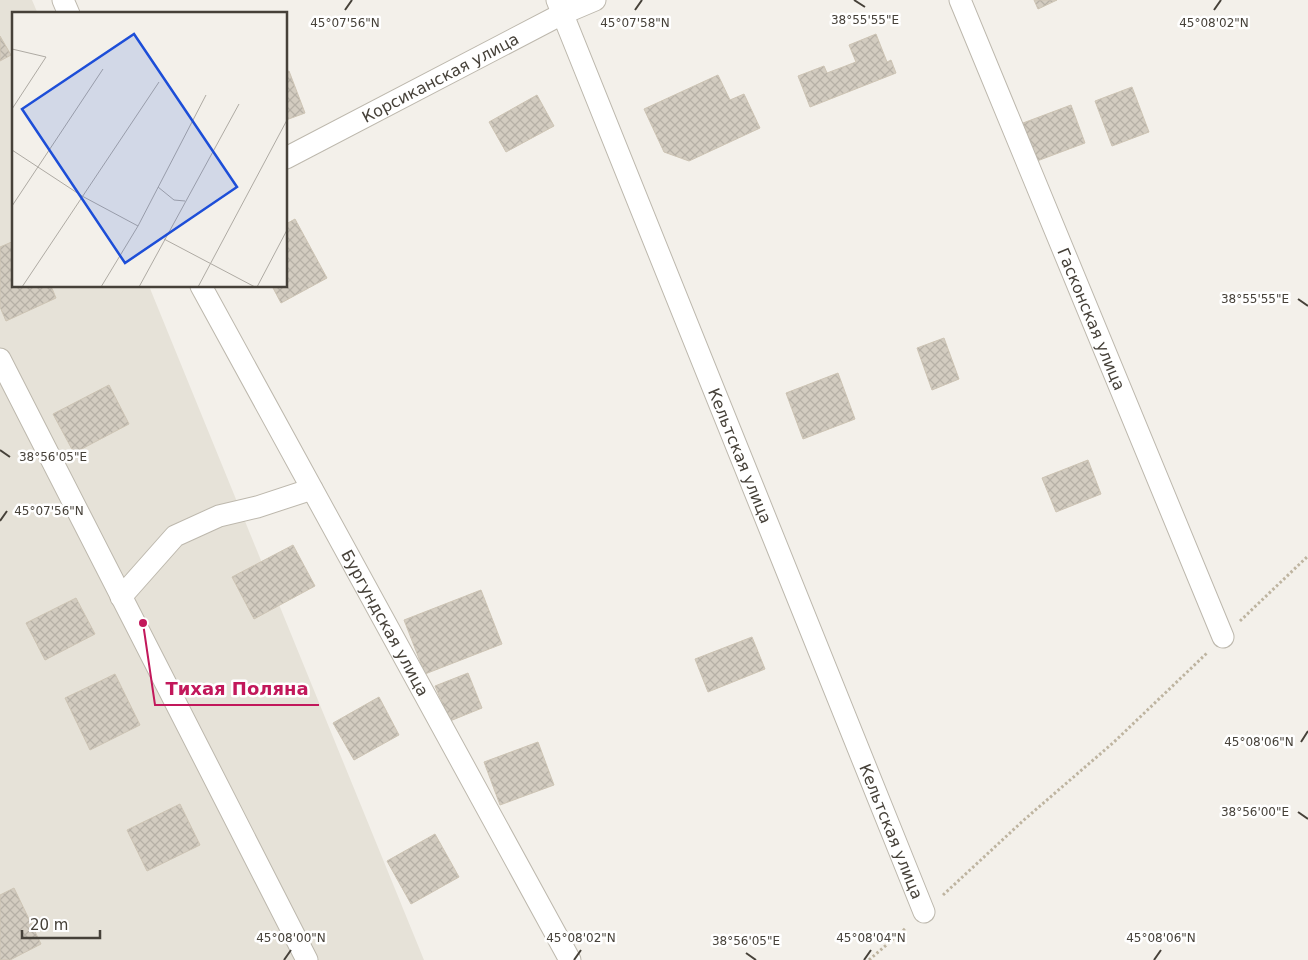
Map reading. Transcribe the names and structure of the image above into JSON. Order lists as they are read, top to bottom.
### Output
{
  "streets": {
    "street": [
      "Корсиканская улица",
      "Гасконская улица",
      "Кельтская улица",
      "Бургундская улица"
    ]
  },
  "crossings": [
    ["Корсиканская улица", "Кельтская улица"]
  ],
  "places": ["Тихая Поляна"],
  "scale_bar": "20 m",
  "coordinates": [
    "38°55'55\"E",
    "45°07'56\"N",
    "45°07'58\"N",
    "45°08'02\"N",
    "38°56'05\"E",
    "45°08'06\"N",
    "38°56'00\"E",
    "45°08'00\"N",
    "45°08'04\"N"
  ]
}
